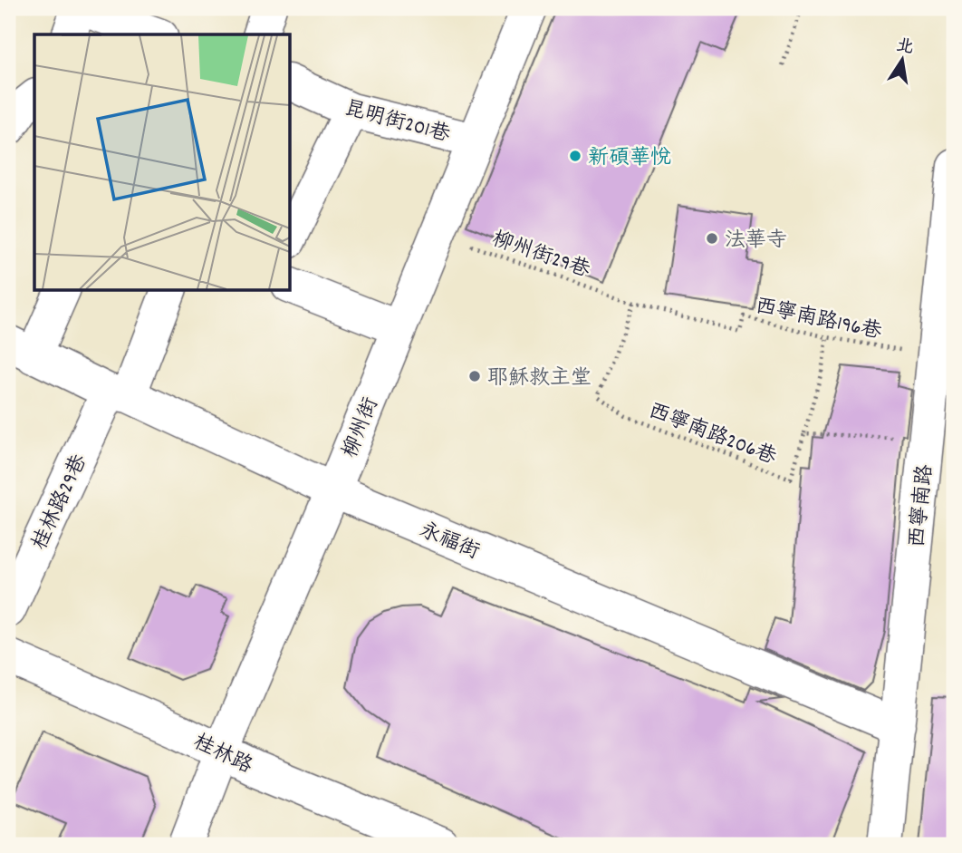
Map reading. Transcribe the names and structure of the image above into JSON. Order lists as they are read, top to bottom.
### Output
{
  "streets": {
    "street": [
      "昆明街201巷",
      "柳州街",
      "桂林路29巷",
      "西寧南路",
      "永福街",
      "桂林路"
    ],
    "path": ["柳州街29巷", "西寧南路196巷", "西寧南路206巷"]
  },
  "crossings": [
    ["昆明街201巷", "柳州街"],
    ["柳州街29巷", "西寧南路196巷"],
    ["柳州街29巷", "柳州街"],
    ["柳州街29巷", "西寧南路206巷"],
    ["西寧南路196巷", "西寧南路206巷"],
    ["西寧南路196巷", "西寧南路"],
    ["柳州街", "永福街"],
    ["柳州街", "桂林路"],
    ["西寧南路206巷", "西寧南路"],
    ["桂林路29巷", "永福街"],
    ["西寧南路", "永福街"]
  ],
  "places": ["新碩華悅", "法華寺", "耶穌救主堂"],
  "north": "top"
}
